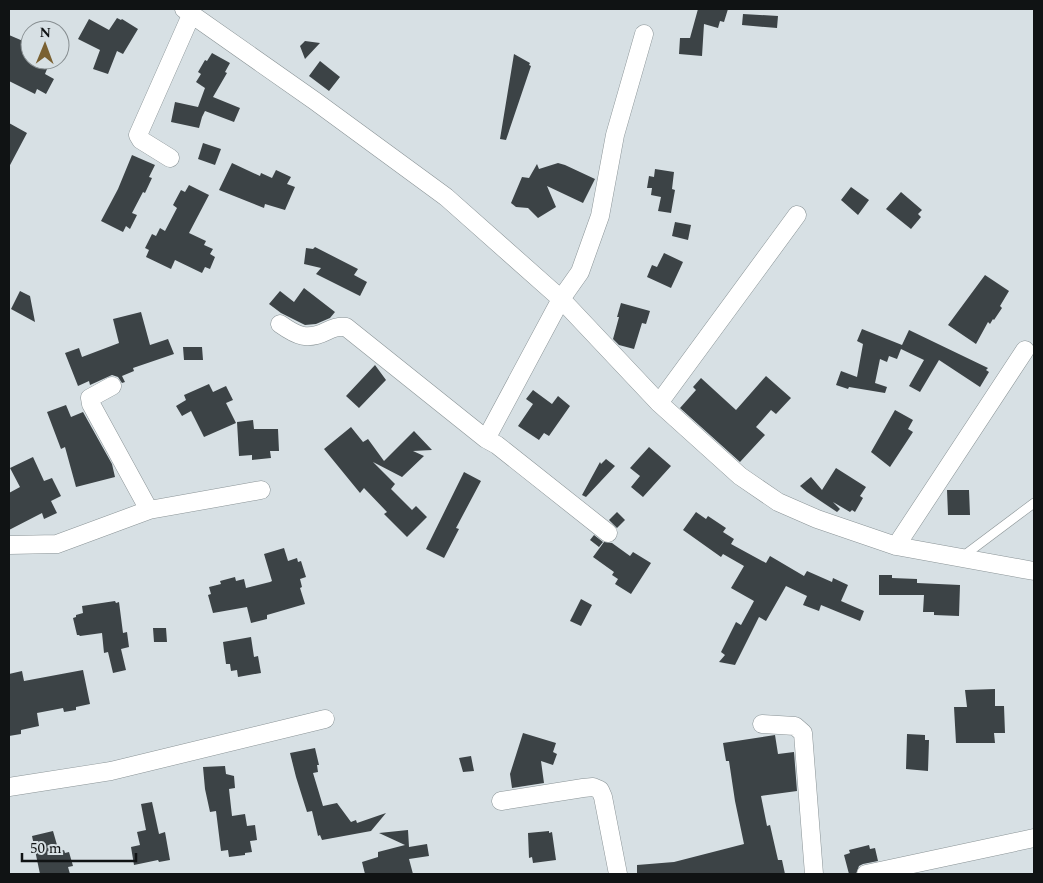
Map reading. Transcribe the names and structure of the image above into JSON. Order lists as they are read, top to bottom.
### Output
{
  "scale_bar": "50 m",
  "north": "top"
}
